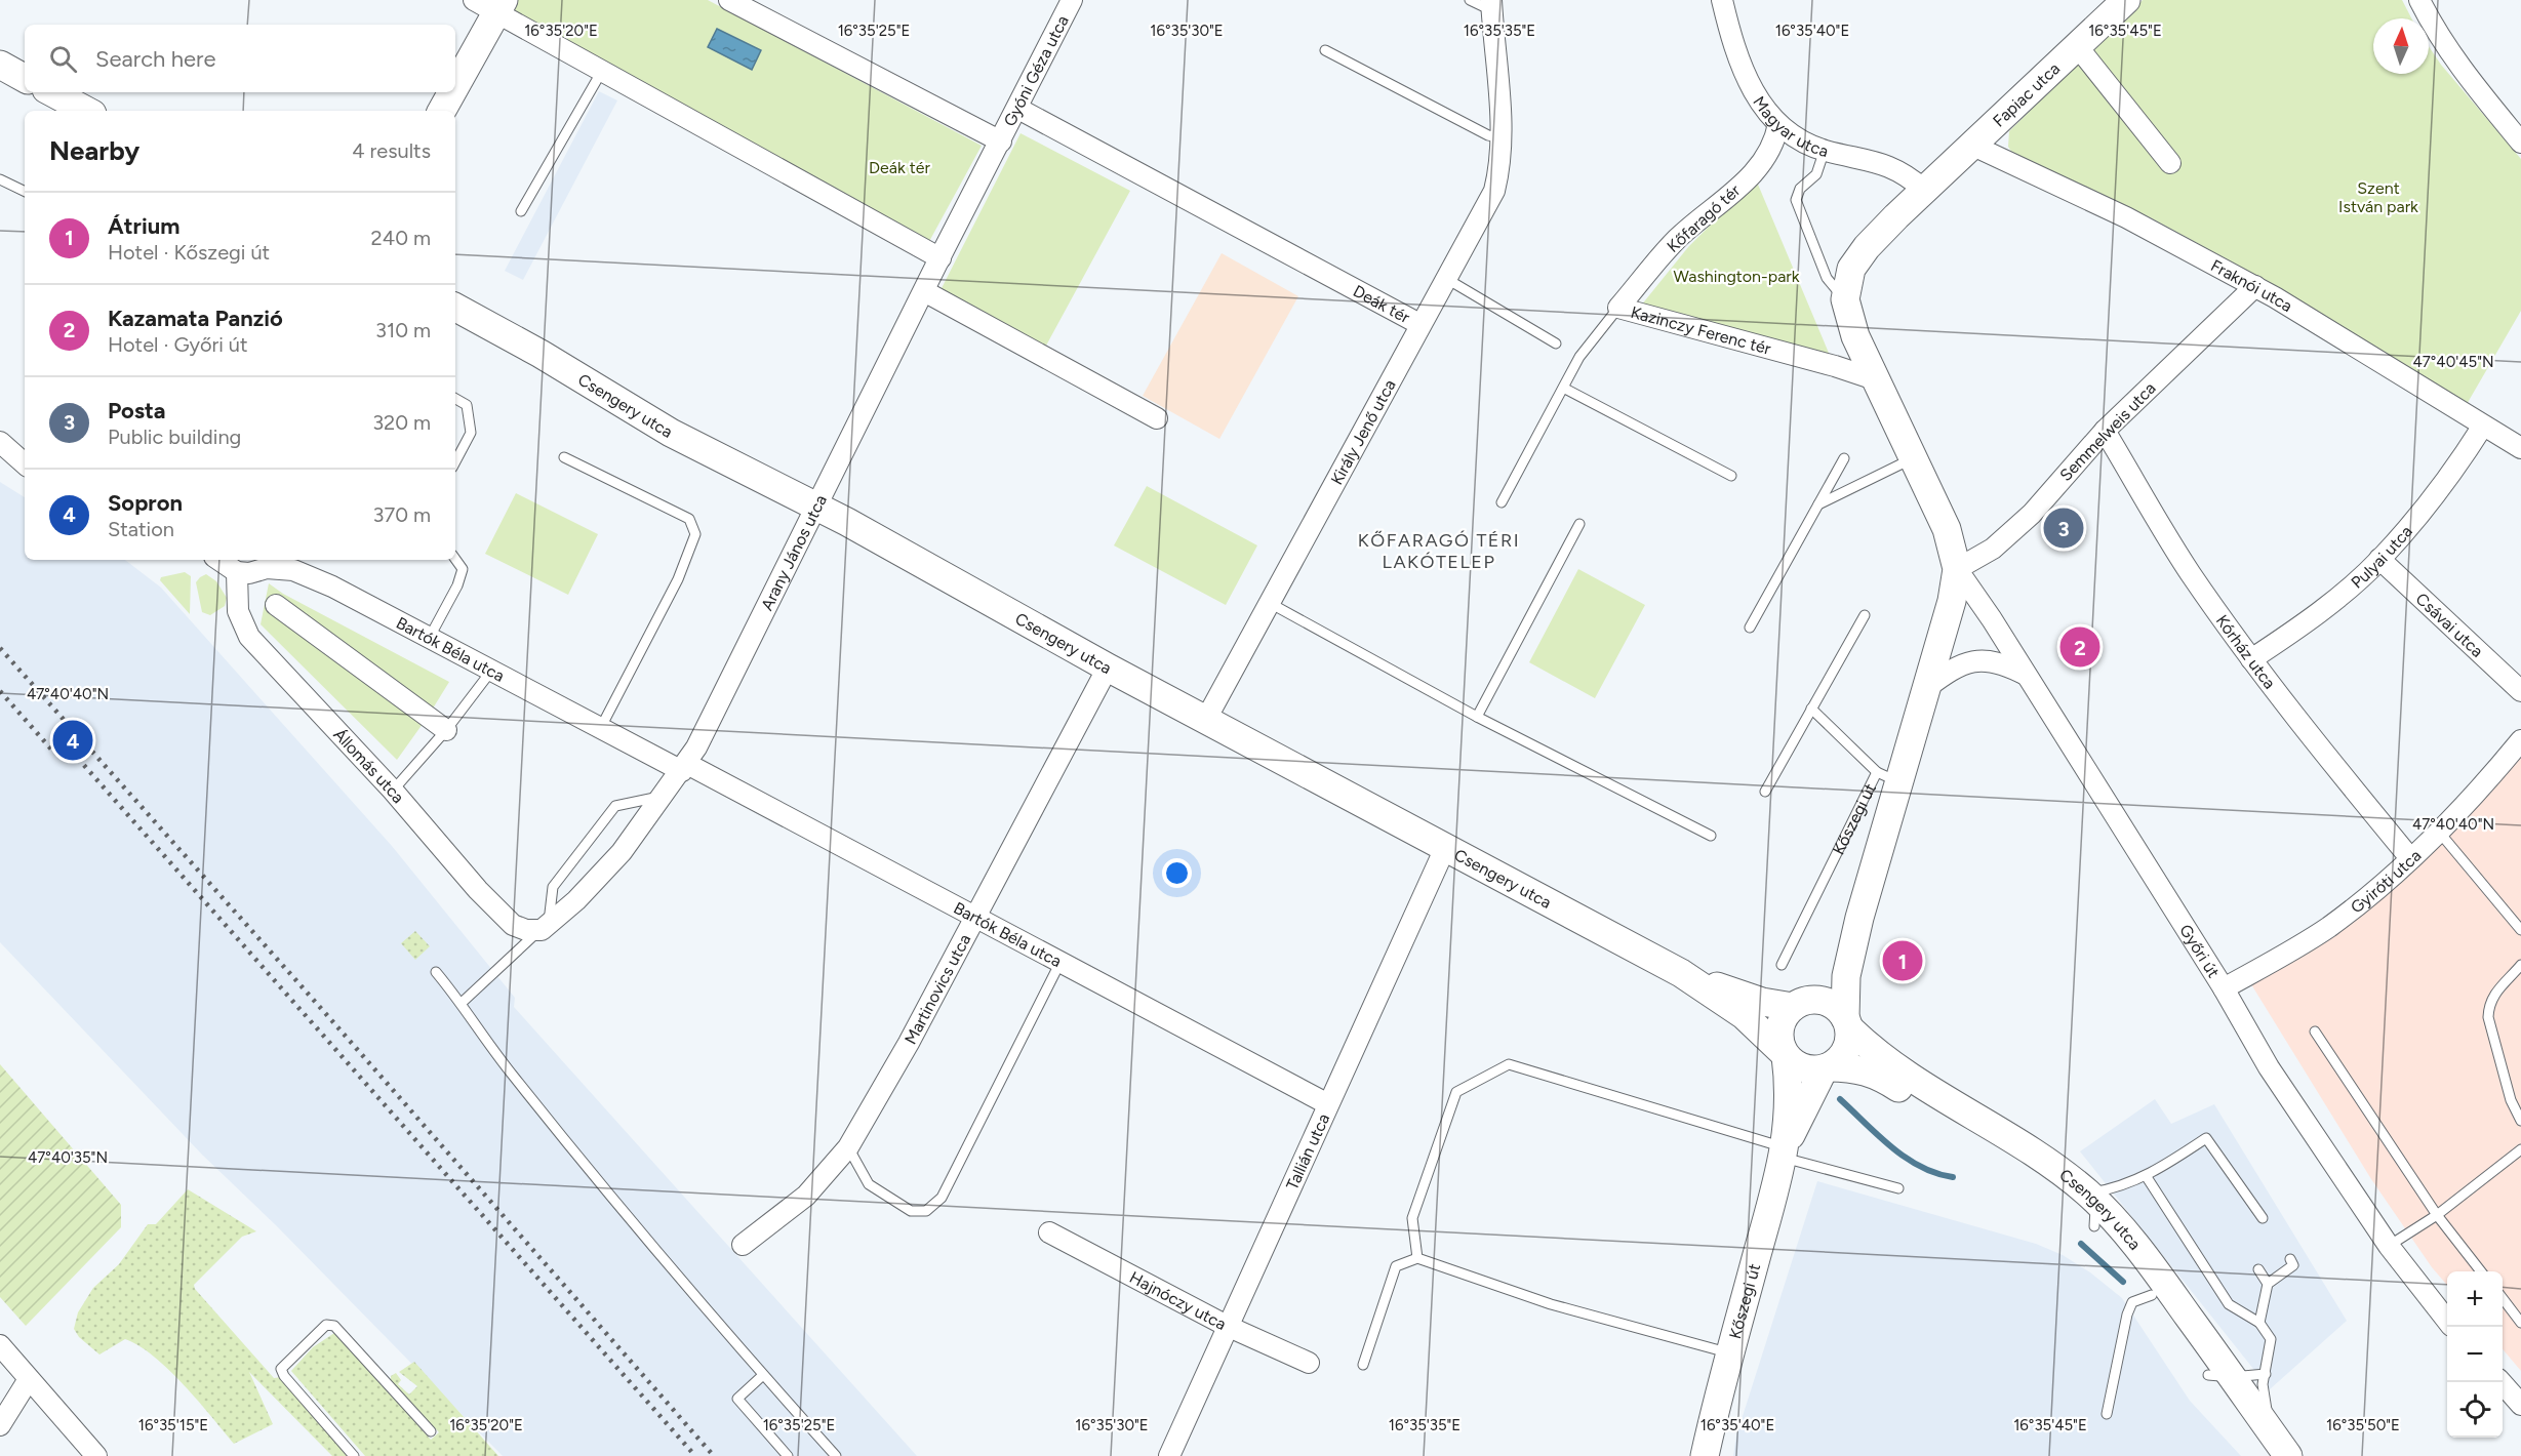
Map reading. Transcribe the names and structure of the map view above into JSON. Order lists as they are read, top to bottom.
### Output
{
  "streets": {
    "main road": ["Fapiac utca", "Csengery utca", "Kőszegi út"],
    "street": [
      "Gyóni Géza utca",
      "Magyar utca",
      "Kőfaragó tér",
      "Fraknói utca",
      "Deák tér",
      "Kazinczy Ferenc tér",
      "Király Jenő utca",
      "Semmelweis utca",
      "Arany János utca",
      "Pulyai utca",
      "Csávai utca",
      "Bartók Béla utca",
      "Kórház utca",
      "Állomás utca",
      "Gyiróti utca",
      "Győri út",
      "Martinovics utca",
      "Tallián utca",
      "Hajnóczy utca"
    ]
  },
  "crossings": [
    ["Gyóni Géza utca", "Deák tér"],
    ["Gyóni Géza utca", "Arany János utca"],
    ["Fapiac utca", "Magyar utca"],
    ["Fapiac utca", "Fraknói utca"],
    ["Magyar utca", "Kőfaragó tér"],
    ["Kőfaragó tér", "Kazinczy Ferenc tér"],
    ["Fraknói utca", "Semmelweis utca"],
    ["Fraknói utca", "Pulyai utca"],
    ["Deák tér", "Király Jenő utca"],
    ["Csengery utca", "Király Jenő utca"],
    ["Csengery utca", "Arany János utca"],
    ["Csengery utca", "Kőszegi út"],
    ["Csengery utca", "Martinovics utca"],
    ["Csengery utca", "Tallián utca"],
    ["Semmelweis utca", "Kórház utca"],
    ["Semmelweis utca", "Kőszegi út"],
    ["Semmelweis utca", "Győri út"],
    ["Arany János utca", "Bartók Béla utca"],
    ["Arany János utca", "Állomás utca"],
    ["Pulyai utca", "Csávai utca"],
    ["Pulyai utca", "Kórház utca"],
    ["Bartók Béla utca", "Állomás utca"],
    ["Bartók Béla utca", "Martinovics utca"],
    ["Bartók Béla utca", "Tallián utca"],
    ["Kórház utca", "Gyiróti utca"],
    ["Kőszegi út", "Győri út"],
    ["Gyiróti utca", "Győri út"],
    ["Tallián utca", "Hajnóczy utca"]
  ],
  "districts": ["KŐFARAGÓ TÉRI LAKÓTELEP"],
  "parks": ["Deák tér", "Szent István park", "Washington-park"],
  "north": "top",
  "page": {
    "search": "Search here",
    "heading": ["Nearby", "4 results"],
    "list": [
      {
        "mark": "1",
        "name": "Átrium",
        "note": "Hotel · Kőszegi út",
        "value": "240 m"
      },
      {
        "mark": "2",
        "name": "Kazamata Panzió",
        "note": "Hotel · Győri út",
        "value": "310 m"
      },
      {
        "mark": "3",
        "name": "Posta",
        "note": "Public building",
        "value": "320 m"
      },
      {
        "mark": "4",
        "name": "Sopron",
        "note": "Station",
        "value": "370 m"
      }
    ],
    "pins": [
      "3",
      "2",
      "4",
      "1"
    ],
    "map_buttons": ["+", "−"]
  },
  "coordinates": [
    "16°35'20\"E",
    "16°35'25\"E",
    "16°35'30\"E",
    "16°35'35\"E",
    "16°35'40\"E",
    "16°35'45\"E",
    "47°40'45\"N",
    "47°40'40\"N",
    "47°40'35\"N",
    "16°35'15\"E",
    "16°35'50\"E"
  ]
}
